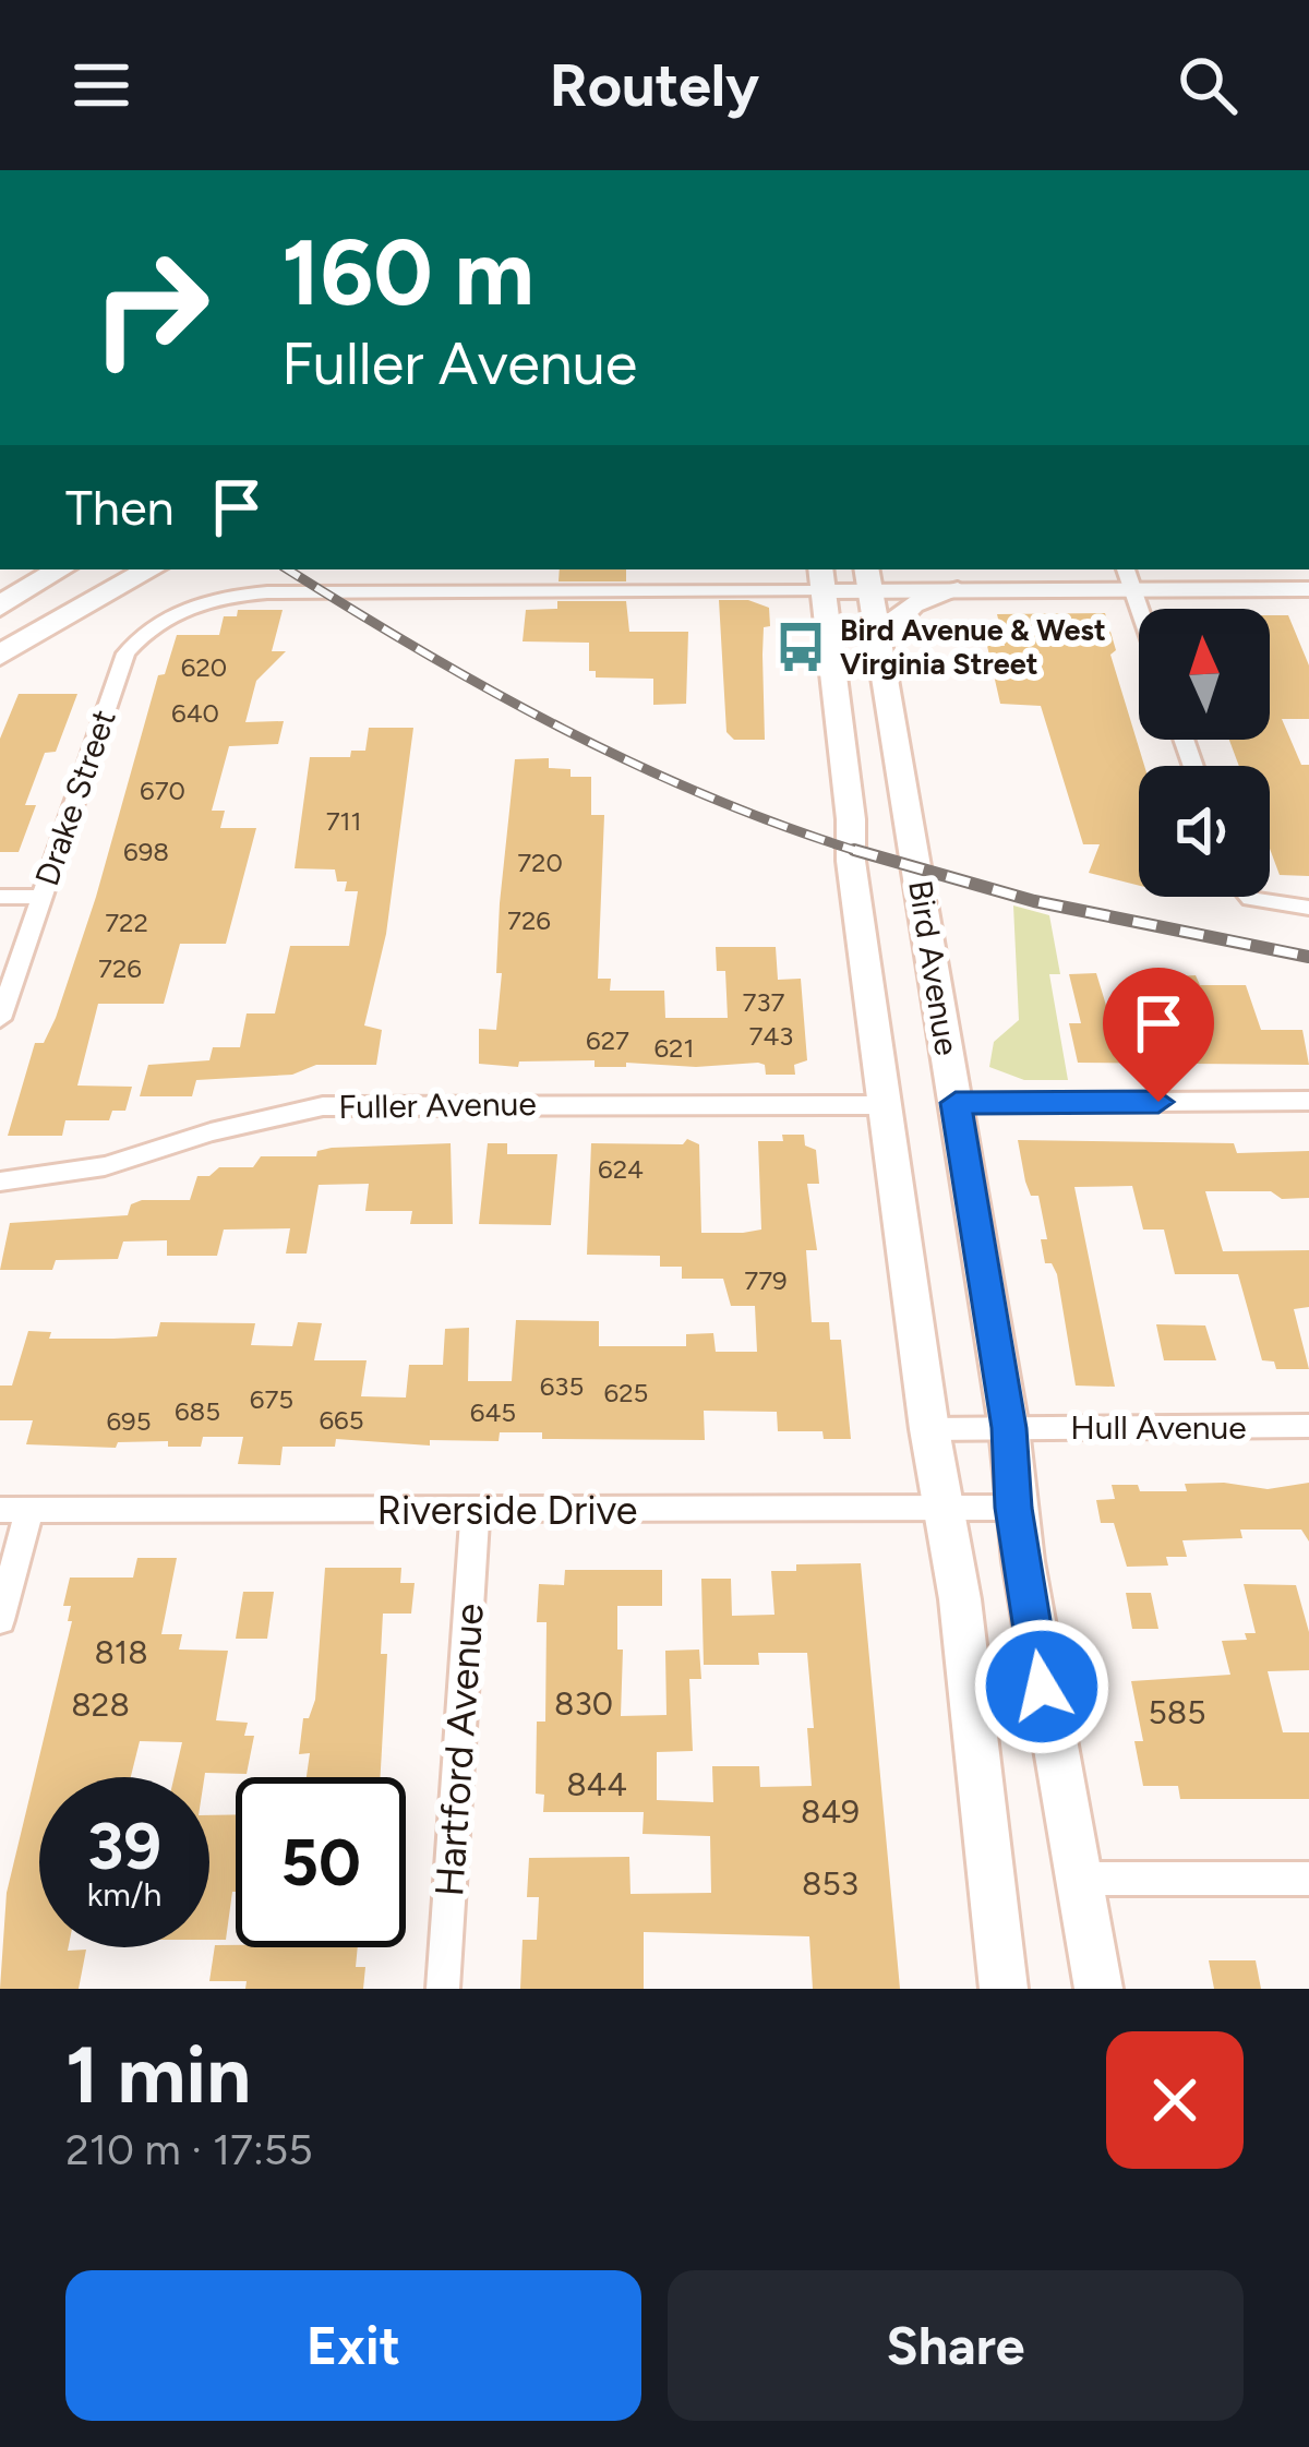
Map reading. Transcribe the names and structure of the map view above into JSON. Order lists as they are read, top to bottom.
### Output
{
  "streets": {
    "main road": ["Bird Avenue"],
    "street": [
      "Drake Street",
      "Fuller Avenue",
      "Hull Avenue",
      "Riverside Drive",
      "Hartford Avenue"
    ]
  },
  "crossings": [
    ["Bird Avenue", "Fuller Avenue"],
    ["Bird Avenue", "Hull Avenue"],
    ["Bird Avenue", "Riverside Drive"],
    ["Riverside Drive", "Hartford Avenue"]
  ],
  "places": {
    "bus stop": ["Bird Avenue & West Virginia Street"]
  },
  "house_numbers": [
    "620",
    "640",
    "670",
    "711",
    "698",
    "720",
    "726",
    "722",
    "726",
    "737",
    "743",
    "627",
    "621",
    "624",
    "779",
    "635",
    "625",
    "675",
    "685",
    "645",
    "665",
    "695",
    "818",
    "830",
    "828",
    "585",
    "844",
    "849",
    "853"
  ],
  "north": "top",
  "page": {
    "header": "Routely",
    "turn": ["160 m", "Fuller Avenue"],
    "then": "Then",
    "speed": "39 km/h",
    "limit": "50",
    "heading": ["1 min", "210 m · 17:55"],
    "buttons": ["Exit", "Share"]
  }
}
